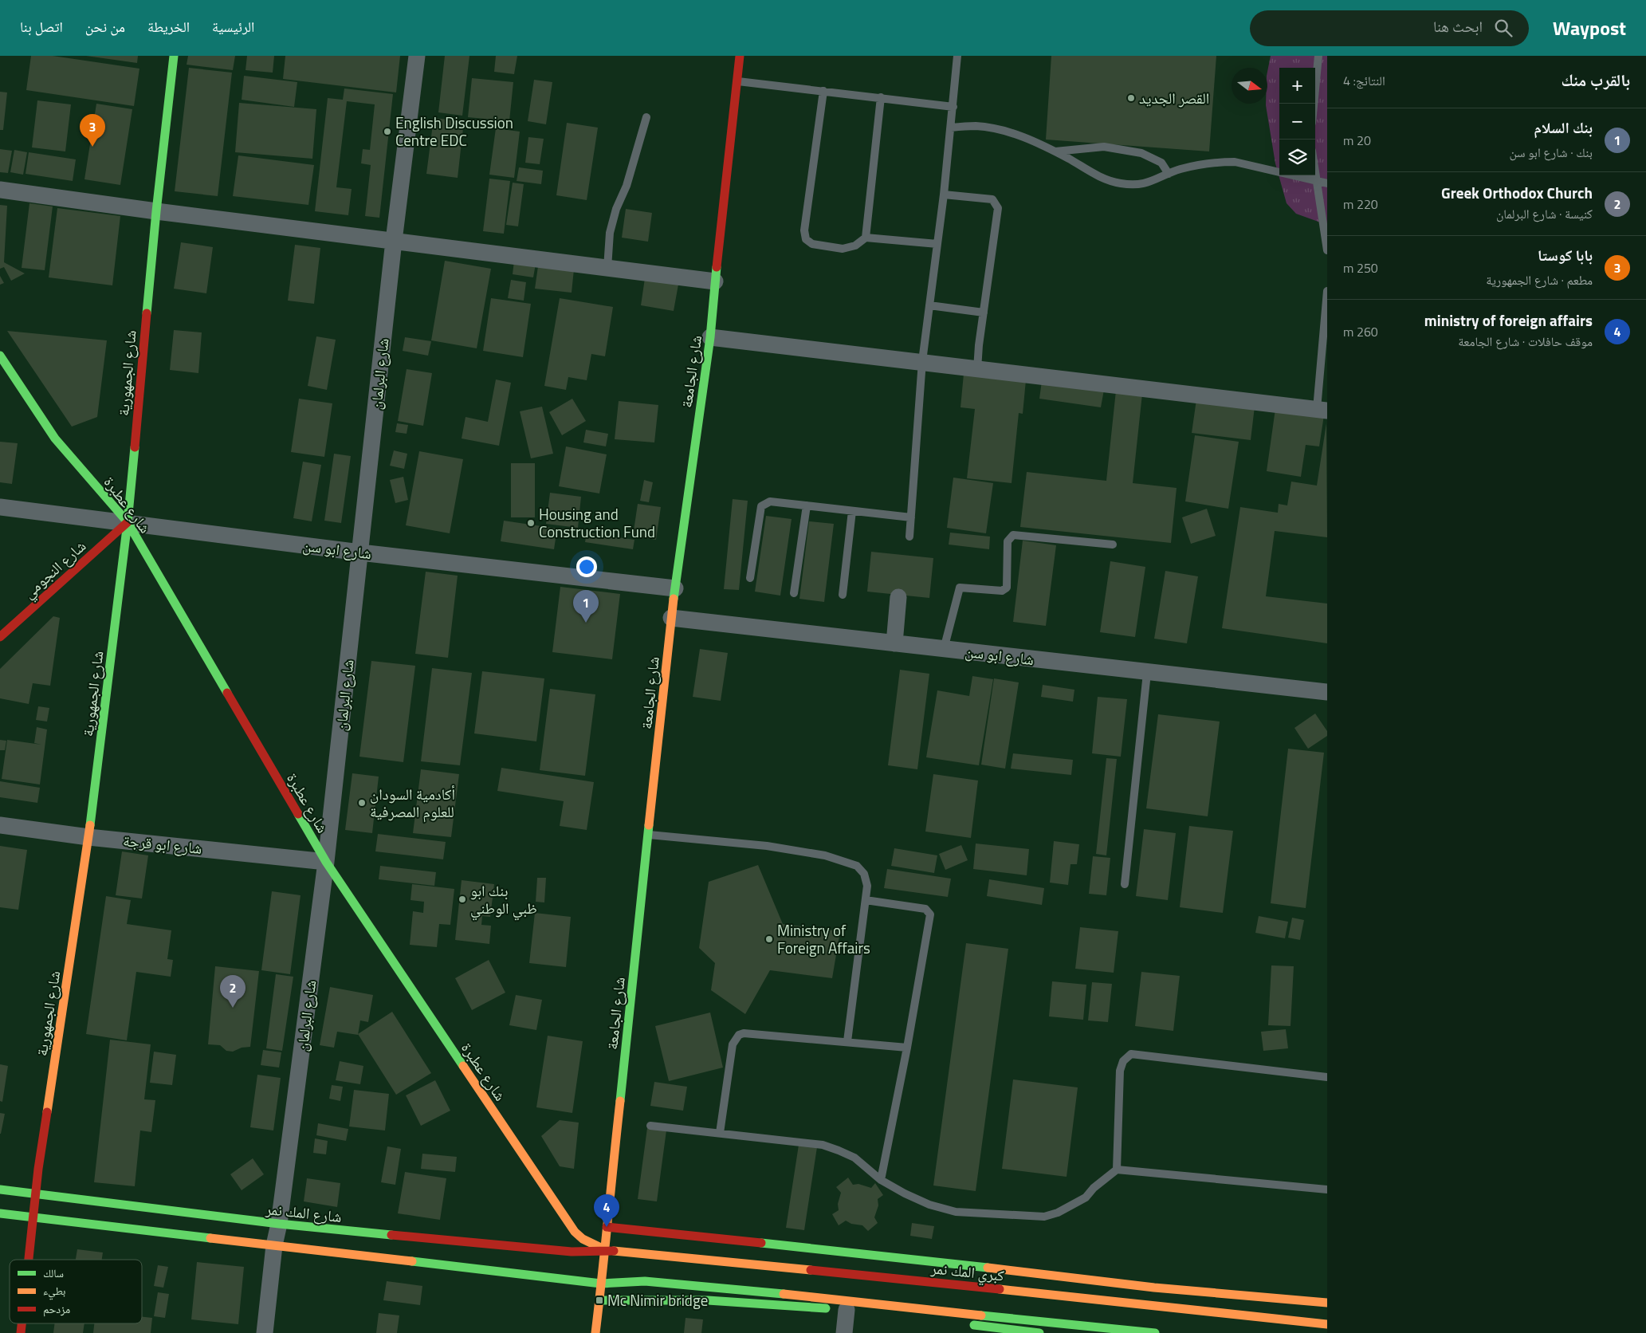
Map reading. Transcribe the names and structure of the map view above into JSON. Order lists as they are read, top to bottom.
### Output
{
  "streets": {
    "main road": [
      "شارع الجامعة",
      "شارع الجمهورية",
      "شارع عطبرة",
      "شارع النجومي",
      "شارع المك نمر",
      "كبري المك نمر"
    ],
    "street": ["شارع البرلمان", "شارع ابو سن", "شارع ابو قرجة"]
  },
  "crossings": [
    ["شارع الجامعة", "شارع عطبرة"],
    ["شارع الجامعة", "شارع ابو سن"],
    ["شارع الجامعة", "شارع المك نمر"],
    ["شارع الجامعة", "كبري المك نمر"],
    ["شارع الجمهورية", "شارع عطبرة"],
    ["شارع الجمهورية", "شارع ابو سن"],
    ["شارع الجمهورية", "شارع النجومي"],
    ["شارع الجمهورية", "شارع ابو قرجة"],
    ["شارع الجمهورية", "شارع المك نمر"],
    ["شارع البرلمان", "شارع عطبرة"],
    ["شارع البرلمان", "شارع ابو سن"],
    ["شارع البرلمان", "شارع ابو قرجة"],
    ["شارع البرلمان", "شارع المك نمر"],
    ["شارع عطبرة", "شارع ابو سن"],
    ["شارع عطبرة", "شارع النجومي"],
    ["شارع عطبرة", "شارع ابو قرجة"],
    ["شارع عطبرة", "شارع المك نمر"],
    ["شارع عطبرة", "كبري المك نمر"],
    ["شارع ابو سن", "شارع النجومي"],
    ["شارع المك نمر", "كبري المك نمر"]
  ],
  "places": {
    "other": [
      "القصر الجديد",
      "English Discussion Centre EDC",
      "Housing and Construction Fund",
      "أكادمية السودان للعلوم المصرفية",
      "بنك ابو ظبي الوطني",
      "Ministry of Foreign Affairs"
    ],
    "transit": ["Mc Nimir bridge"]
  },
  "legend": ["سالك", "بطيء", "مزدحم"],
  "north": "right",
  "page": {
    "header": "Waypost",
    "search": "ابحث هنا",
    "nav": [
      "الرئيسية",
      "الخريطة",
      "من نحن",
      "اتصل بنا"
    ],
    "heading": ["بالقرب منك", "النتائج: 4"],
    "map_buttons": ["+", "−"],
    "list": [
      {
        "mark": "1",
        "name": "بنك السلام",
        "note": "بنك · شارع ابو سن",
        "value": "20 m"
      },
      {
        "mark": "2",
        "name": "Greek Orthodox Church",
        "note": "كنيسة · شارع البرلمان",
        "value": "220 m"
      },
      {
        "mark": "3",
        "name": "بابا كوستا",
        "note": "مطعم · شارع الجمهورية",
        "value": "250 m"
      },
      {
        "mark": "4",
        "name": "ministry of foreign affairs",
        "note": "موقف حافلات · شارع الجامعة",
        "value": "260 m"
      }
    ],
    "pins": [
      "3",
      "1",
      "2",
      "4"
    ]
  }
}
